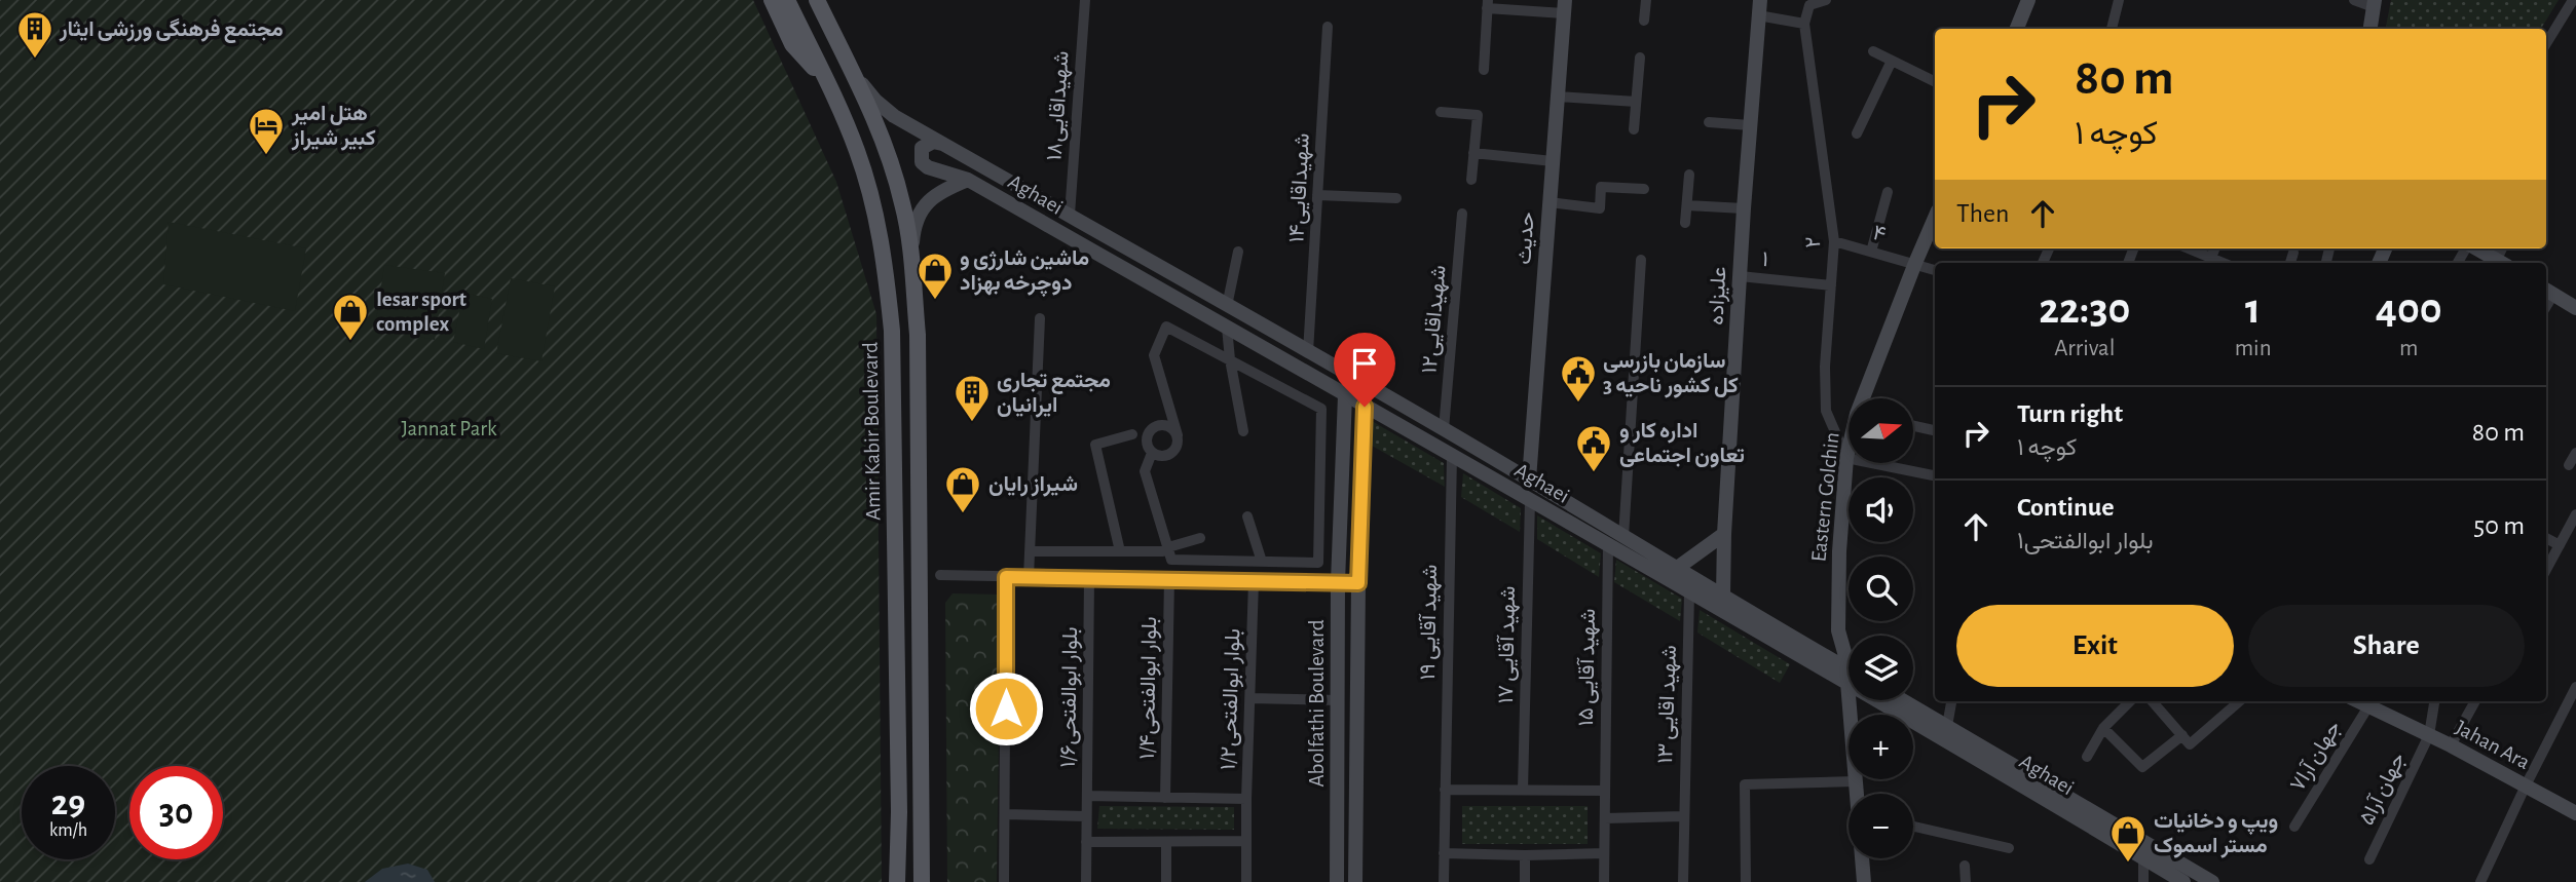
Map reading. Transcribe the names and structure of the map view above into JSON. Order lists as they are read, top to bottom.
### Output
{
  "streets": {
    "main road": ["Amir Kabir Boulevard"],
    "street": [
      "شهیداقایی۱۸",
      "شهیداقایی۱۴",
      "Aghaei",
      "۴",
      "حدیث",
      "۲",
      "۱",
      "علیزاده",
      "شهیداقایی۱۲",
      "Eastern Golchin",
      "شهید آقایی ۱۹",
      "شهید آقایی ۱۷",
      "شهید آقایی ۱۵",
      "بلوار ابوالفتحی۱/۴",
      "بلوار ابوالفتحی۱/۶",
      "بلوار ابوالفتحی۱/۲",
      "Abolfathi Boulevard",
      "شهید اقایی ۱۳",
      "Jahan Ara",
      "جهان آرا۷",
      "جهان آرا۵"
    ]
  },
  "crossings": [
    ["شهیداقایی۱۸", "Aghaei"],
    ["شهیداقایی۱۴", "Aghaei"],
    ["Aghaei", "حدیث"],
    ["Aghaei", "علیزاده"],
    ["Aghaei", "شهیداقایی۱۲"],
    ["Aghaei", "شهید آقایی ۱۹"],
    ["Aghaei", "شهید آقایی ۱۷"],
    ["Aghaei", "شهید آقایی ۱۵"],
    ["Aghaei", "Abolfathi Boulevard"],
    ["Aghaei", "شهید اقایی ۱۳"],
    ["۴", "۲"],
    ["۴", "Eastern Golchin"],
    ["۲", "۱"],
    ["۲", "Eastern Golchin"],
    ["۱", "علیزاده"],
    ["Jahan Ara", "جهان آرا۷"],
    ["Jahan Ara", "جهان آرا۵"]
  ],
  "parks": ["Jannat Park"],
  "places": {
    "building": ["مجتمع فرهنگی ورزشی ایثار", "مجتمع تجاری ایرانیان"],
    "hotel": ["هتل امیر کبیر شیراز"],
    "shop": [
      "ماشین شارژی و دوچرخه بهزاد",
      "Iesar sport complex",
      "شیراز رایان",
      "ویپ و دخانیات مستر اسموک"
    ],
    "public building": ["سازمان بازرسی کل کشور ناحیه 3", "اداره کار و تعاون اجتماعی"]
  },
  "north": "right",
  "page": {
    "turn": ["80 m", "کوچه ۱"],
    "then": "Then",
    "eta": [
      "22:30",
      "Arrival",
      "1",
      "min",
      "400",
      "m"
    ],
    "list": [
      {
        "name": "Turn right",
        "note": "کوچه ۱",
        "value": "80 m"
      },
      {
        "name": "Continue",
        "note": "بلوار ابوالفتحی۱",
        "value": "50 m"
      }
    ],
    "map_buttons": ["+", "−"],
    "buttons": ["Exit", "Share"],
    "speed": "29 km/h",
    "limit": "30"
  }
}
